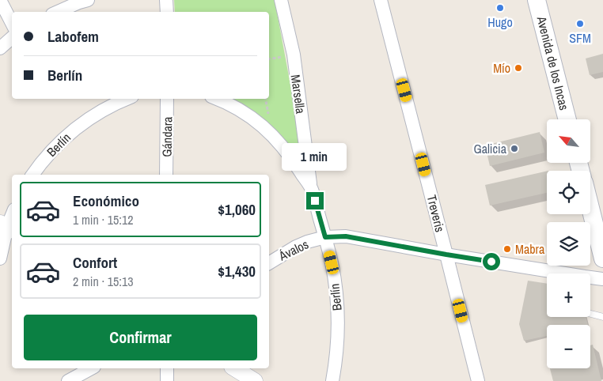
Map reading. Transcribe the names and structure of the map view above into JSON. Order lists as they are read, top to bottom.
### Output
{
  "streets": {
    "main road": ["Avenida de los Incas"],
    "street": [
      "Marsella",
      "Gándara",
      "Berlín",
      "Treveris",
      "Ávalos"
    ]
  },
  "crossings": [
    ["Marsella", "Berlín"],
    ["Berlín", "Ávalos"],
    ["Treveris", "Ávalos"]
  ],
  "places": [
    "Hugo",
    "SFM",
    "Mío",
    "Galicia",
    "Mabra"
  ],
  "north": "top left",
  "page": {
    "banner": ["Labofem", "Berlín"],
    "map_buttons": ["+", "−"],
    "bubble": "1 min",
    "list": [
      {
        "name": "Económico",
        "note": "1 min · 15:12",
        "value": "$1,060"
      },
      {
        "name": "Confort",
        "note": "2 min · 15:13",
        "value": "$1,430"
      }
    ],
    "buttons": "Confirmar"
  }
}
